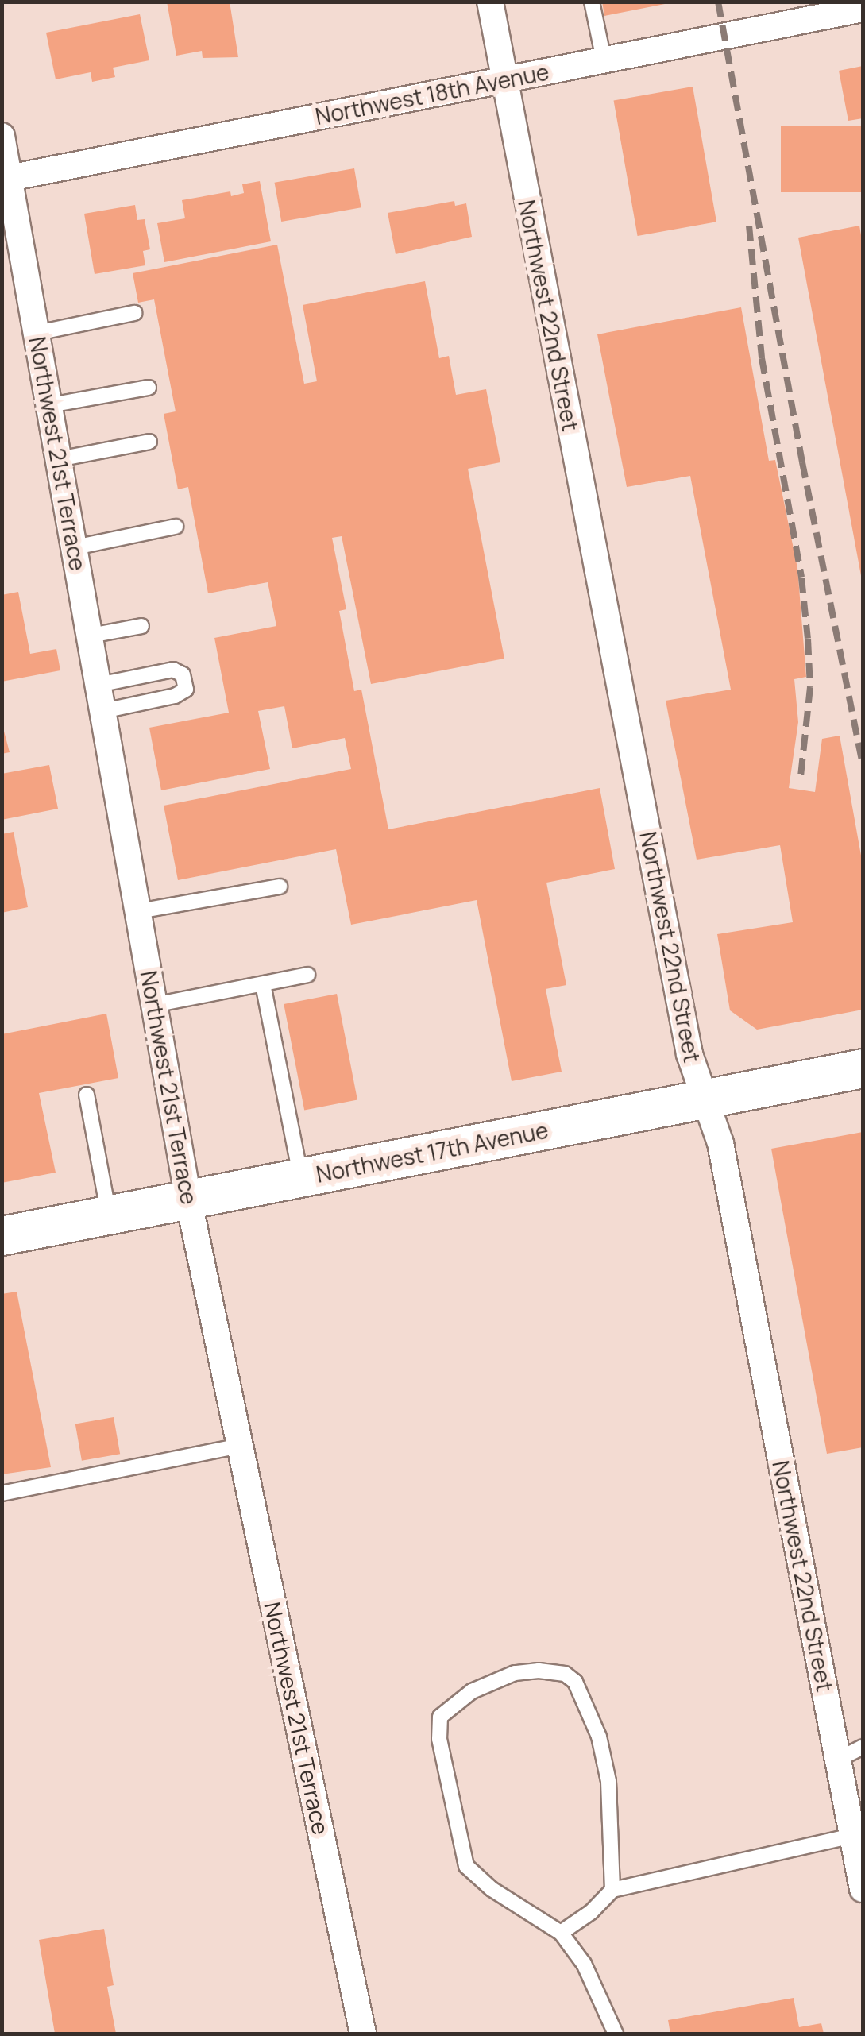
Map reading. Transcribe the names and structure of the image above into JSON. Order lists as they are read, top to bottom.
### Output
{
  "streets": {
    "main road": ["Northwest 17th Avenue"],
    "street": ["Northwest 18th Avenue", "Northwest 22nd Street", "Northwest 21st Terrace"]
  },
  "crossings": [
    ["Northwest 18th Avenue", "Northwest 22nd Street"],
    ["Northwest 18th Avenue", "Northwest 21st Terrace"],
    ["Northwest 22nd Street", "Northwest 17th Avenue"],
    ["Northwest 21st Terrace", "Northwest 17th Avenue"]
  ]
}
